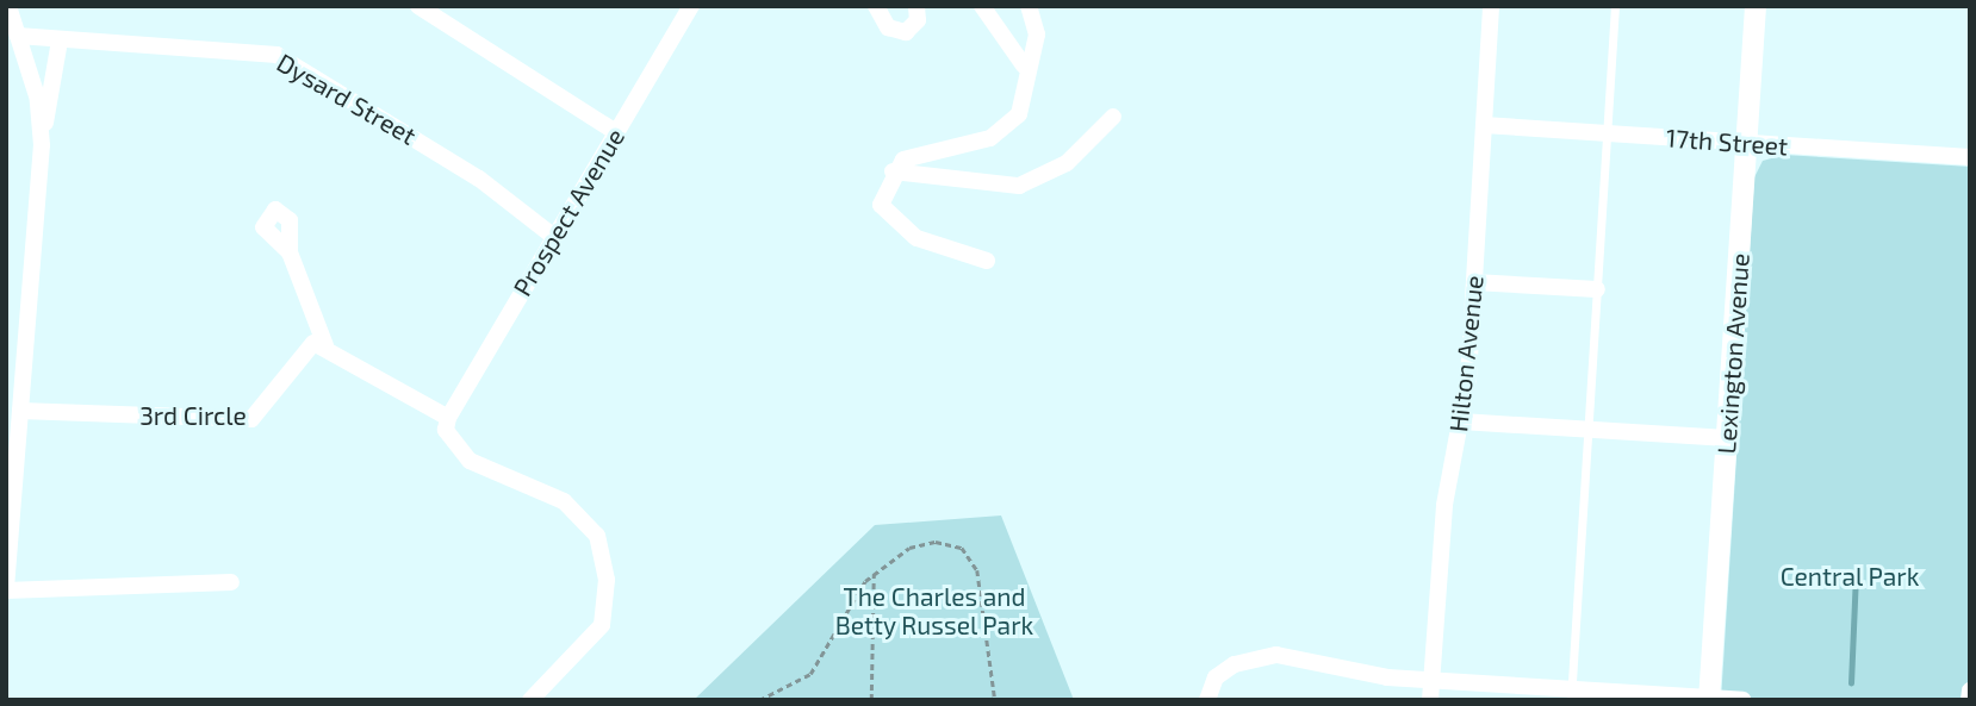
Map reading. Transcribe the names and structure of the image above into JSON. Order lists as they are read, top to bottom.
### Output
{
  "streets": {
    "street": [
      "Dysard Street",
      "17th Street",
      "Prospect Avenue",
      "Hilton Avenue",
      "Lexington Avenue",
      "3rd Circle"
    ]
  },
  "crossings": [
    ["Dysard Street", "Prospect Avenue"],
    ["17th Street", "Hilton Avenue"],
    ["17th Street", "Lexington Avenue"]
  ],
  "parks": ["Central Park", "The Charles and Betty Russel Park"]
}
